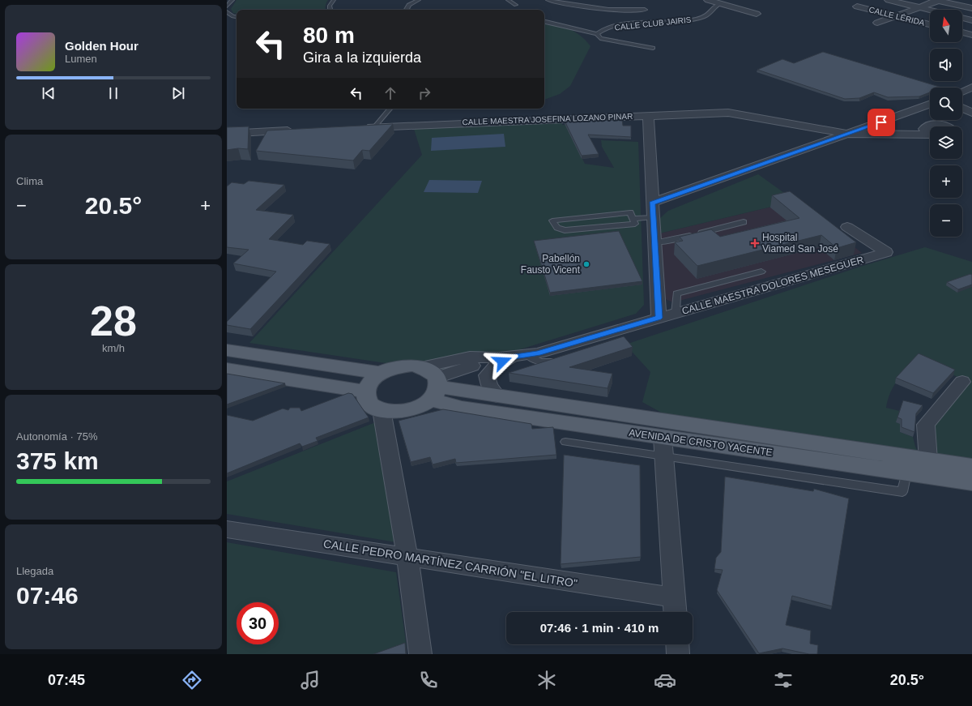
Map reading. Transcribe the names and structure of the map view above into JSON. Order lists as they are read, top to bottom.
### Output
{
  "streets": {
    "main road": ["AVENIDA DE CRISTO YACENTE"],
    "street": [
      "CALLE LÉRIDA",
      "CALLE MAESTRA JOSEFINA LOZANO PINAR",
      "CALLE MAESTRA DOLORES MESEGUER",
      "CALLE PEDRO MARTÍNEZ CARRIÓN \"EL LITRO\""
    ],
    "lane": ["CALLE CLUB JAIRIS"]
  },
  "crossings": [
    ["CALLE MAESTRA DOLORES MESEGUER", "AVENIDA DE CRISTO YACENTE"]
  ],
  "places": {
    "health": ["Hospital Viamed San José"],
    "other": ["Pabellón Fausto Vicent"]
  },
  "north": "top",
  "page": {
    "map_buttons": ["+", "−"],
    "turn": ["80 m", "Gira a la izquierda"],
    "song": ["Golden Hour", "Lumen"],
    "tile": [
      "Clima",
      ["28", "km/h"],
      ["Autonomía · 75%", "375 km"],
      ["Llegada", "07:46"]
    ],
    "heat": ["−", "20.5°", "+"],
    "limit": "30",
    "trip": "07:46 · 1 min · 410 m",
    "tabs": ["07:45", "20.5°"]
  }
}
